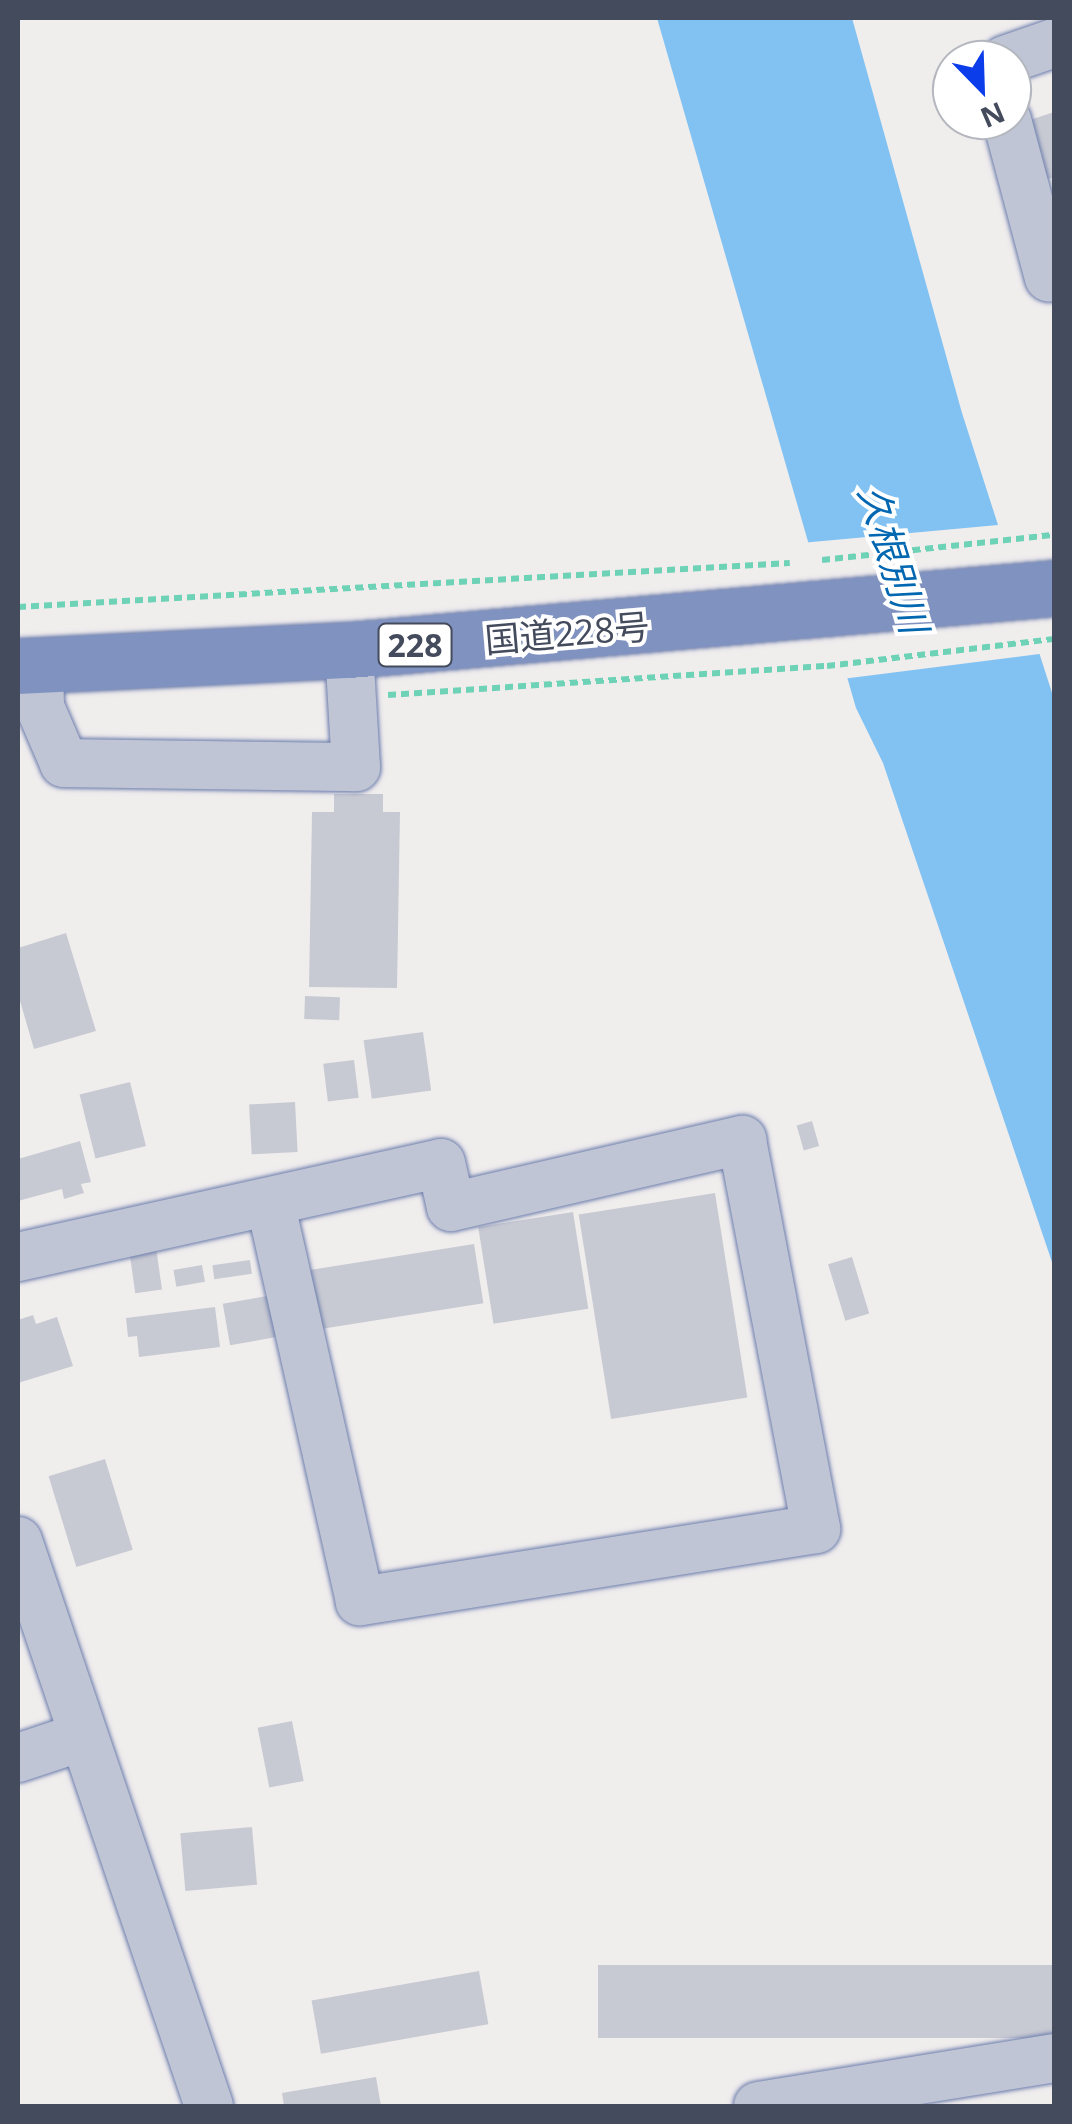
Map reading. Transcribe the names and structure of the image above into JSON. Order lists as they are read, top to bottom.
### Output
{
  "streets": {
    "highway": ["国道228号", "228"]
  },
  "water": ["久根別川"],
  "north": "bottom right"
}
